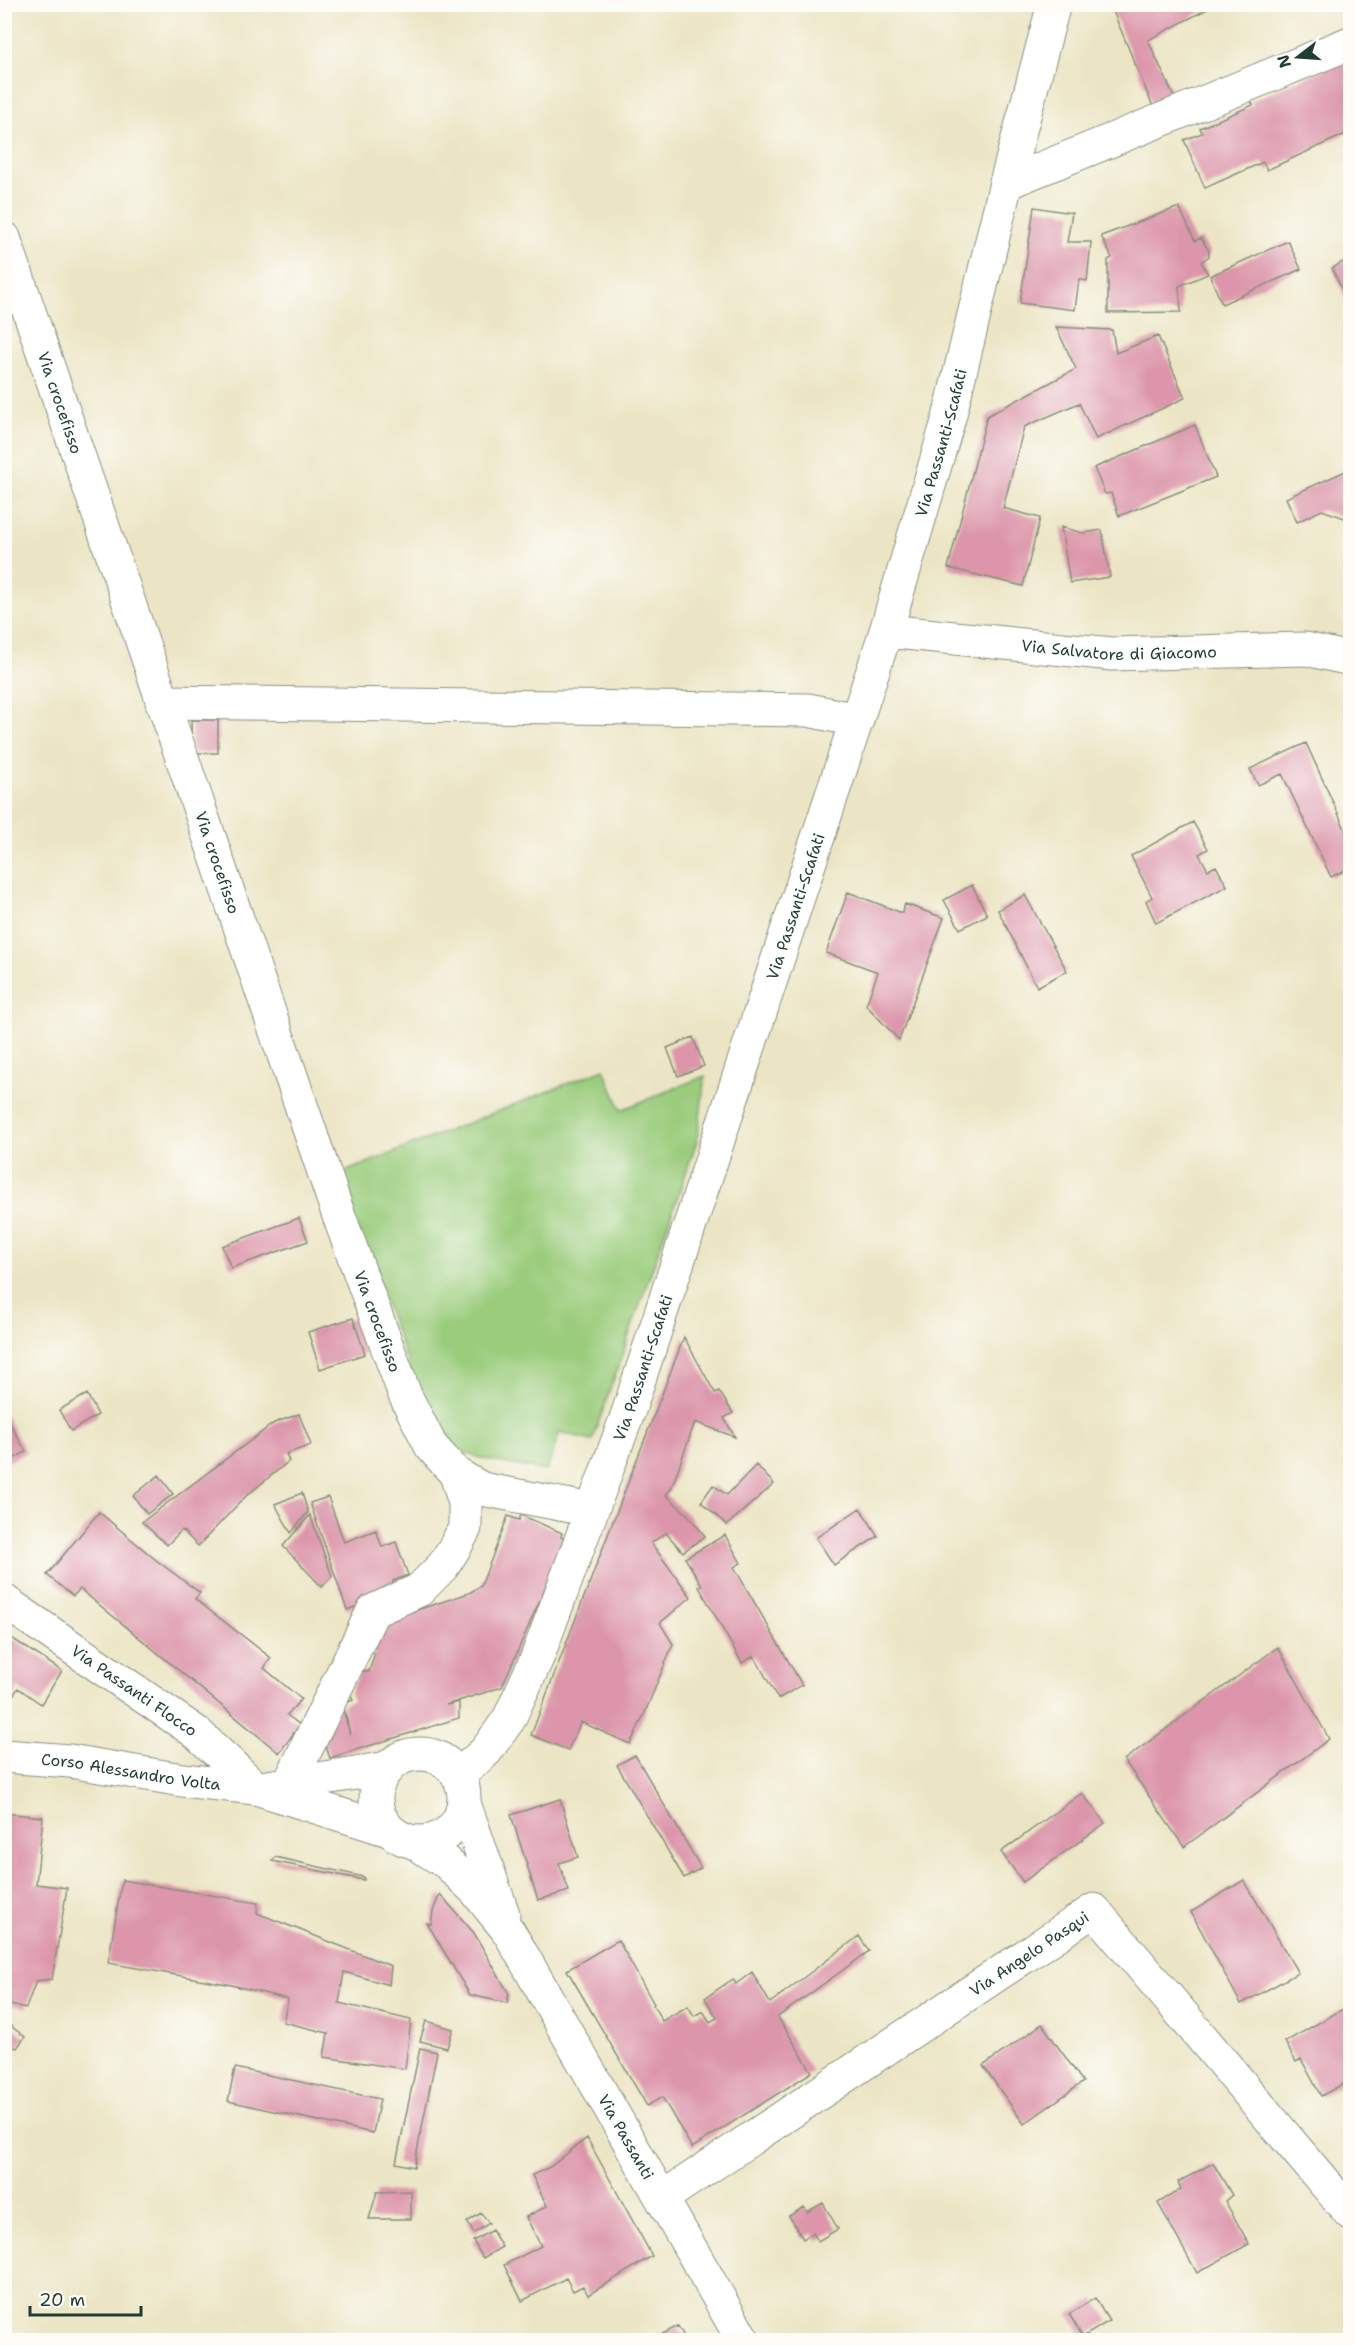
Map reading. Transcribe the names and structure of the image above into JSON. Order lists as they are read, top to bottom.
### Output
{
  "streets": {
    "street": [
      "Via crocefisso",
      "Via Passanti-Scafati",
      "Via Salvatore di Giacomo",
      "Via Passanti Flocco",
      "Corso Alessandro Volta",
      "Via Angelo Pasqui",
      "Via Passanti"
    ]
  },
  "crossings": [
    ["Via crocefisso", "Via Passanti-Scafati"],
    ["Via Passanti-Scafati", "Via Salvatore di Giacomo"],
    ["Via Passanti-Scafati", "Via Passanti"],
    ["Via Passanti Flocco", "Corso Alessandro Volta"],
    ["Via Passanti Flocco", "Via Passanti"],
    ["Corso Alessandro Volta", "Via Passanti"],
    ["Via Angelo Pasqui", "Via Passanti"]
  ],
  "scale_bar": "20 m",
  "north": "left"
}
